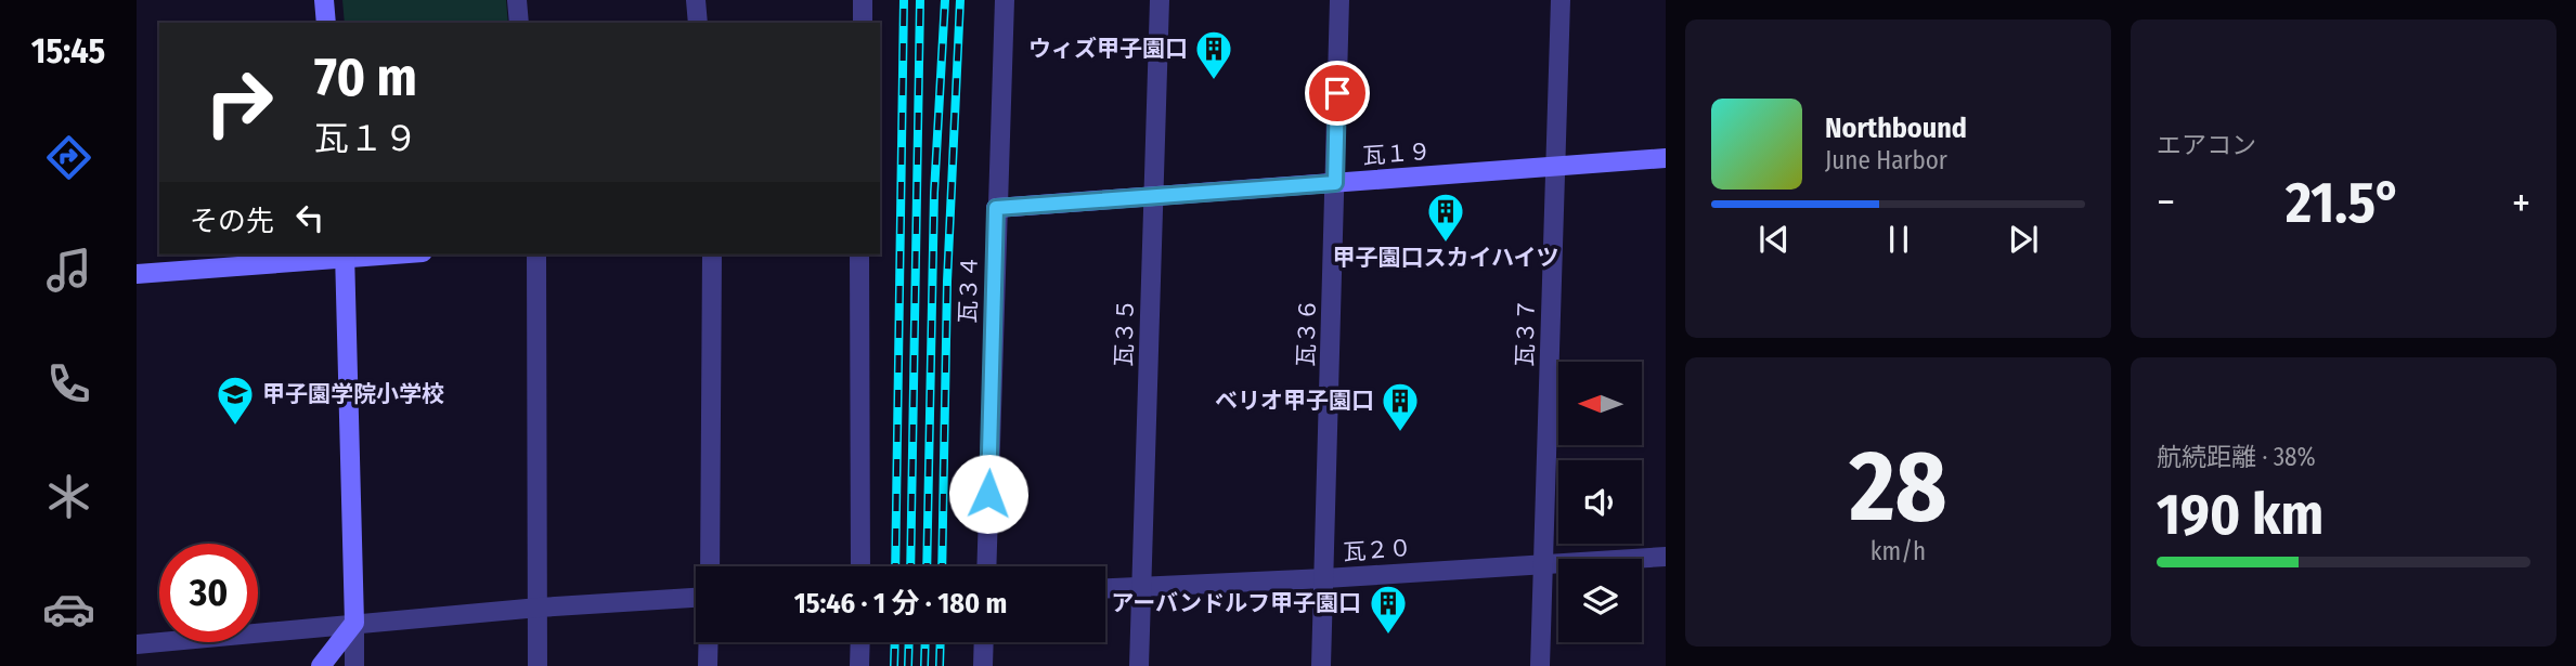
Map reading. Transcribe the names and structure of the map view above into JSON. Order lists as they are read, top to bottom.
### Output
{
  "streets": {
    "street": [
      "瓦１９",
      "瓦３４",
      "瓦３５",
      "瓦３６",
      "瓦３７",
      "瓦２０"
    ]
  },
  "crossings": [
    ["瓦１９", "瓦３４"],
    ["瓦１９", "瓦３５"],
    ["瓦１９", "瓦３６"],
    ["瓦１９", "瓦３７"],
    ["瓦３５", "瓦２０"],
    ["瓦３６", "瓦２０"],
    ["瓦３７", "瓦２０"]
  ],
  "places": {
    "building": [
      "ウィズ甲子園口",
      "甲子園口スカイハイツ",
      "ベリオ甲子園口",
      "アーバンドルフ甲子園口"
    ],
    "school or university": ["甲子園学院小学校"]
  },
  "north": "left",
  "page": {
    "tabs": "15:45",
    "tile": [
      "エアコン",
      ["28", "km/h"],
      ["航続距離 · 38%", "190 km"]
    ],
    "turn": ["70 m", "瓦１９"],
    "song": ["Northbound", "June Harbor"],
    "heat": ["−", "21.5°", "+"],
    "then": "その先",
    "limit": "30",
    "trip": "15:46 · 1 分 · 180 m"
  }
}
